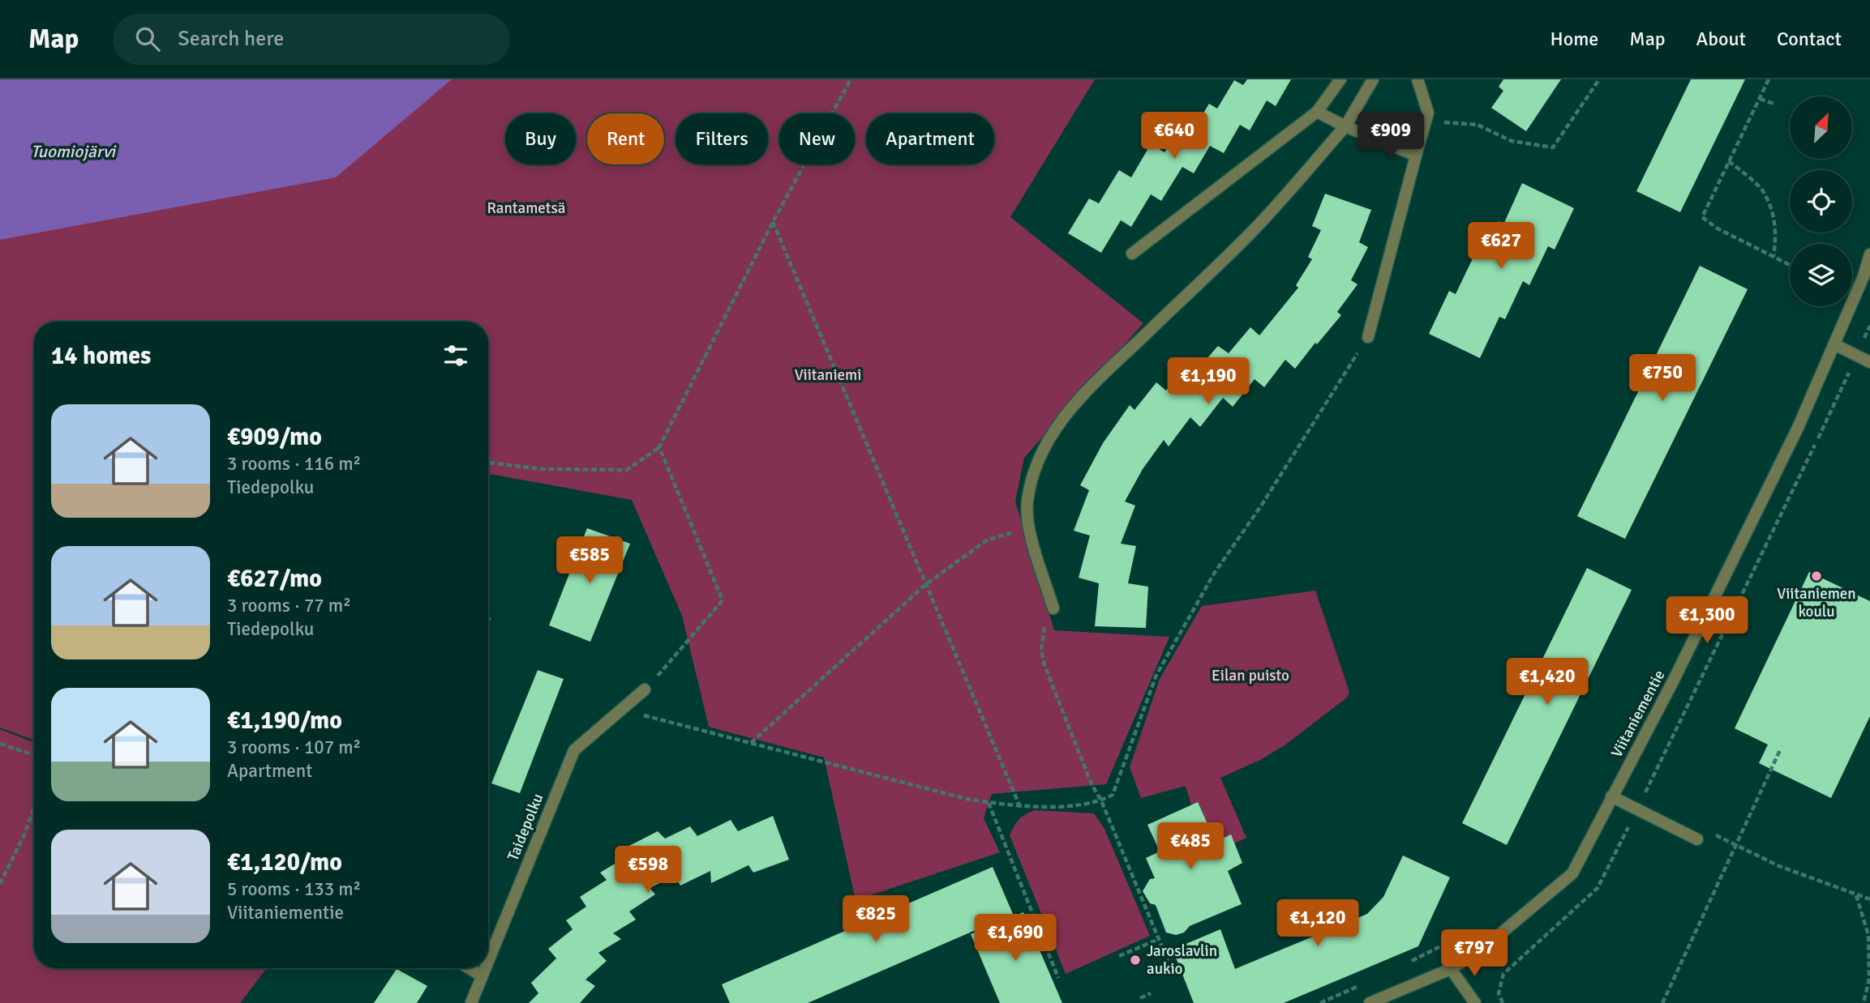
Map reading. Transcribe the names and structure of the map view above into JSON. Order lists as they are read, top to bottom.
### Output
{
  "streets": {
    "street": ["Viitaniementie", "Taidepolku"]
  },
  "water": ["Tuomiojärvi"],
  "parks": ["Rantametsä", "Viitaniemi", "Eilan puisto"],
  "places": ["Viitaniemen koulu", "Jaroslavlin aukio"],
  "north": "top right",
  "page": {
    "header": "Map",
    "search": "Search here",
    "nav": [
      "Home",
      "Map",
      "About",
      "Contact"
    ],
    "price": [
      "€640",
      "€909",
      "€627",
      "€750",
      "€1,190",
      "€585",
      "€1,300",
      "€1,420",
      "€485",
      "€598",
      "€825",
      "€1,120",
      "€1,690",
      "€797"
    ],
    "chip": [
      "Buy",
      "Rent",
      "Filters",
      "New",
      "Apartment"
    ],
    "heading": "14 homes",
    "list": [
      {
        "name": "€909/mo",
        "note": "3 rooms · 116 m² · Tiedepolku"
      },
      {
        "name": "€627/mo",
        "note": "3 rooms · 77 m² · Tiedepolku"
      },
      {
        "name": "€1,190/mo",
        "note": "3 rooms · 107 m² · Apartment"
      },
      {
        "name": "€1,120/mo",
        "note": "5 rooms · 133 m² · Viitaniementie"
      }
    ]
  }
}
